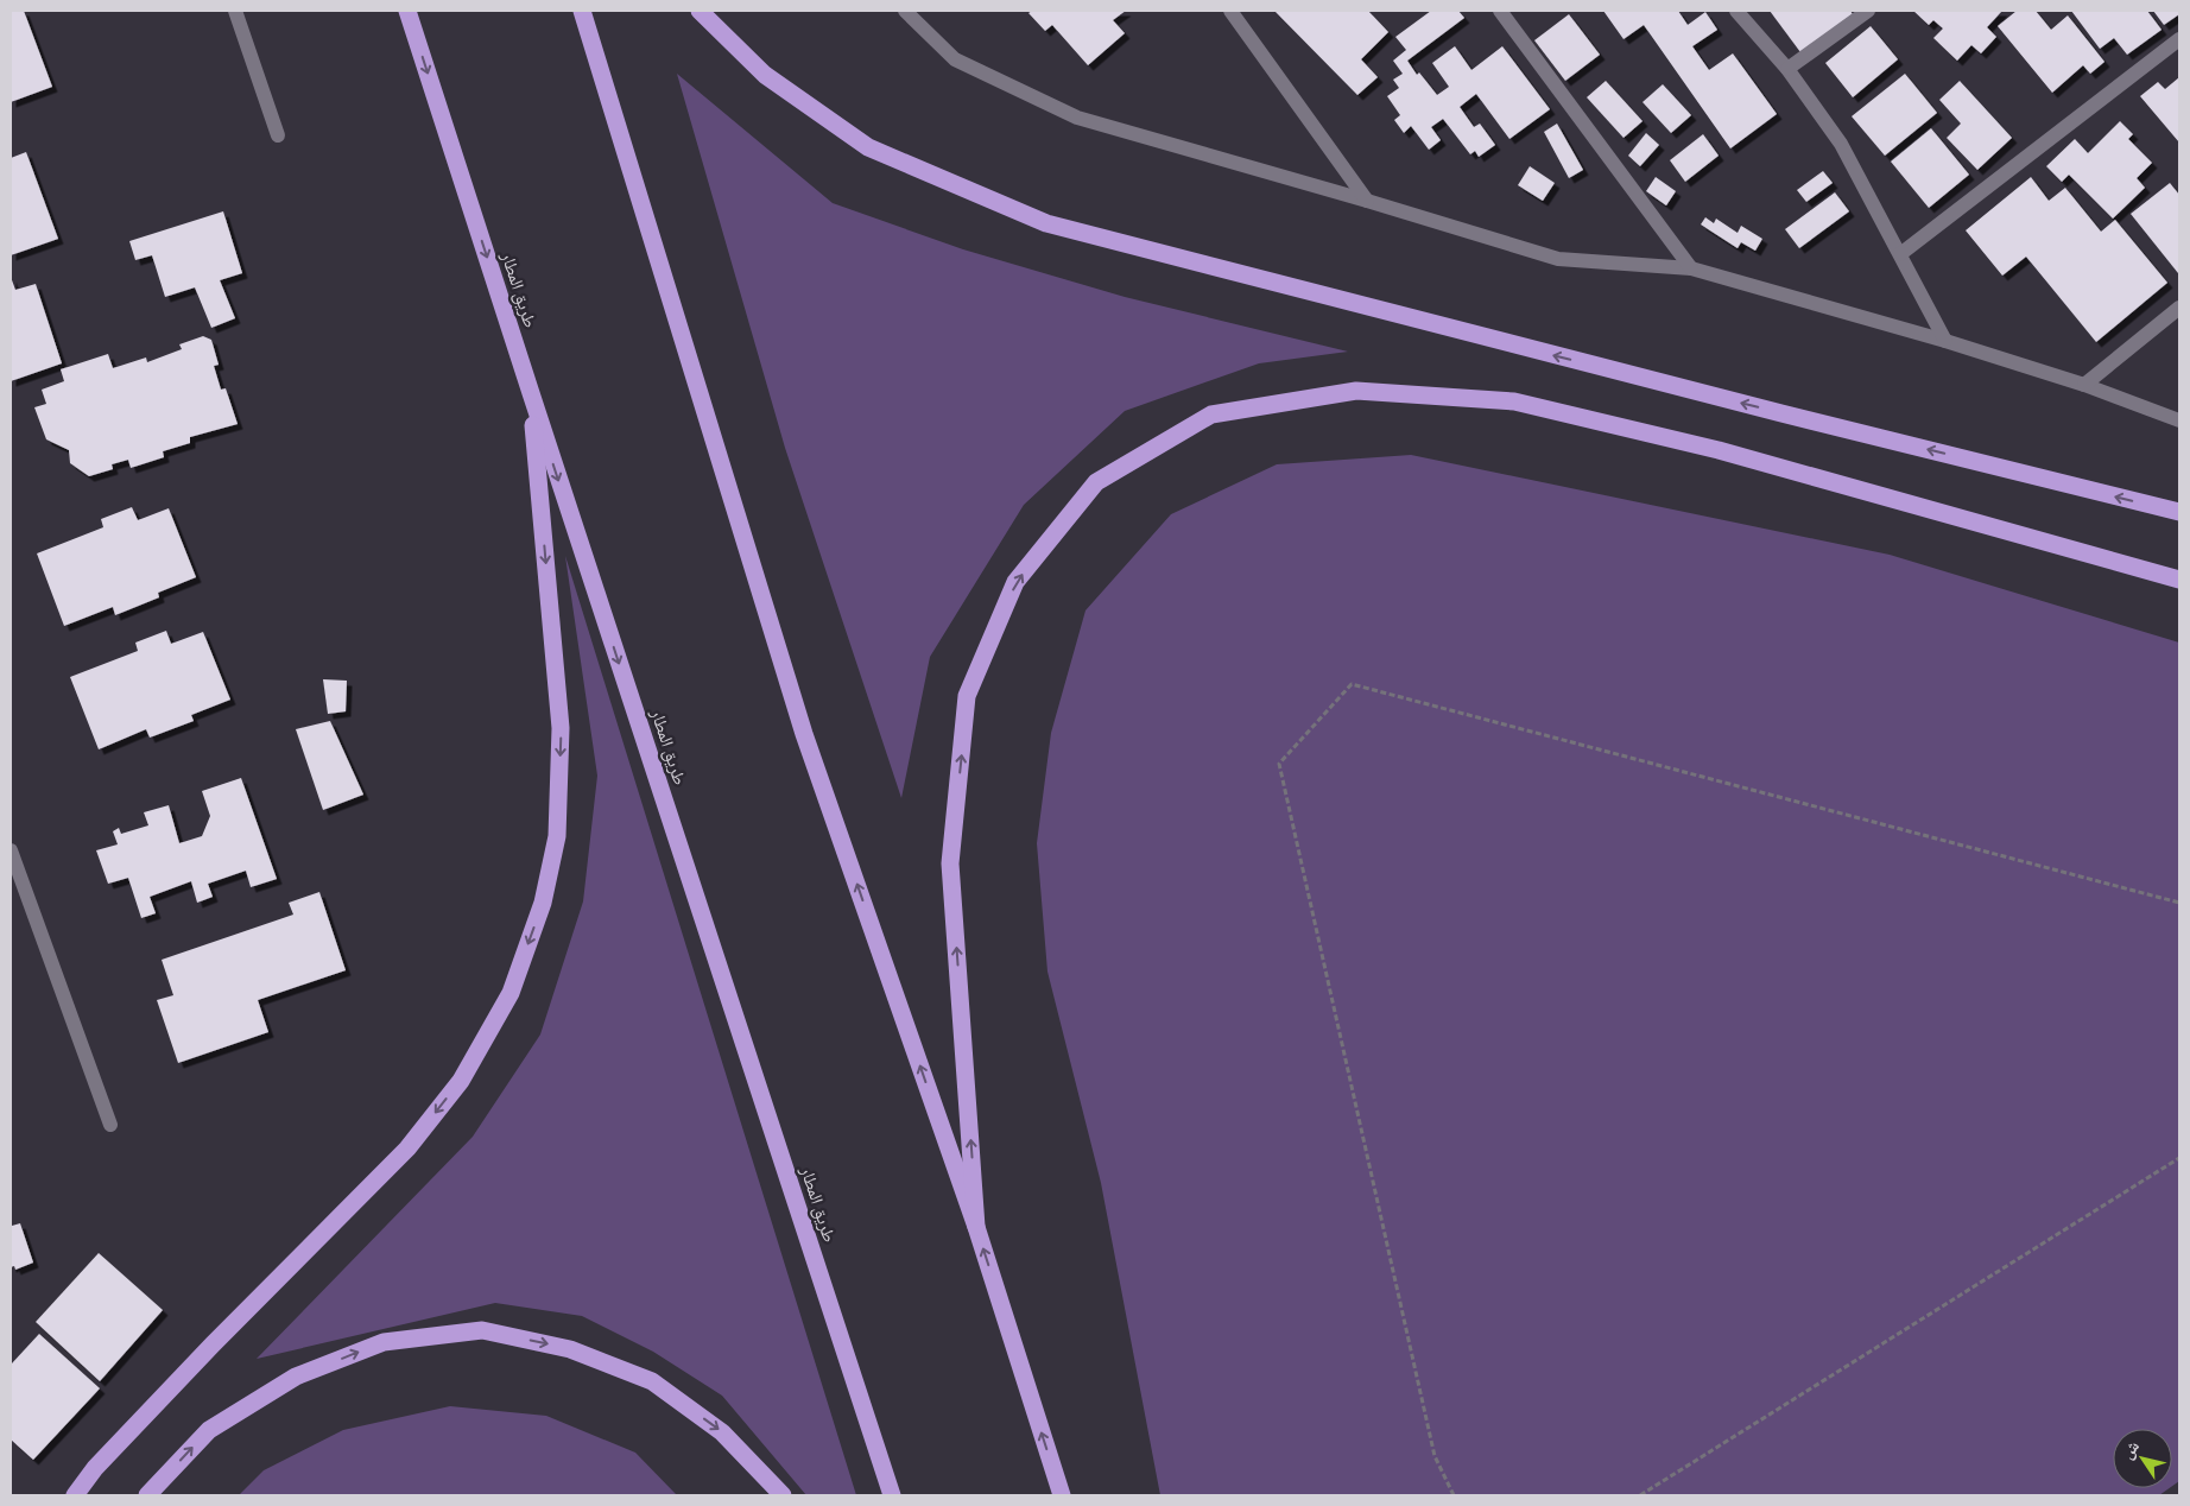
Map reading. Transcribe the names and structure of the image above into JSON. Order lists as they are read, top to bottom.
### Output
{
  "streets": {
    "highway": ["طريق المطار"]
  },
  "north": "top left"
}
